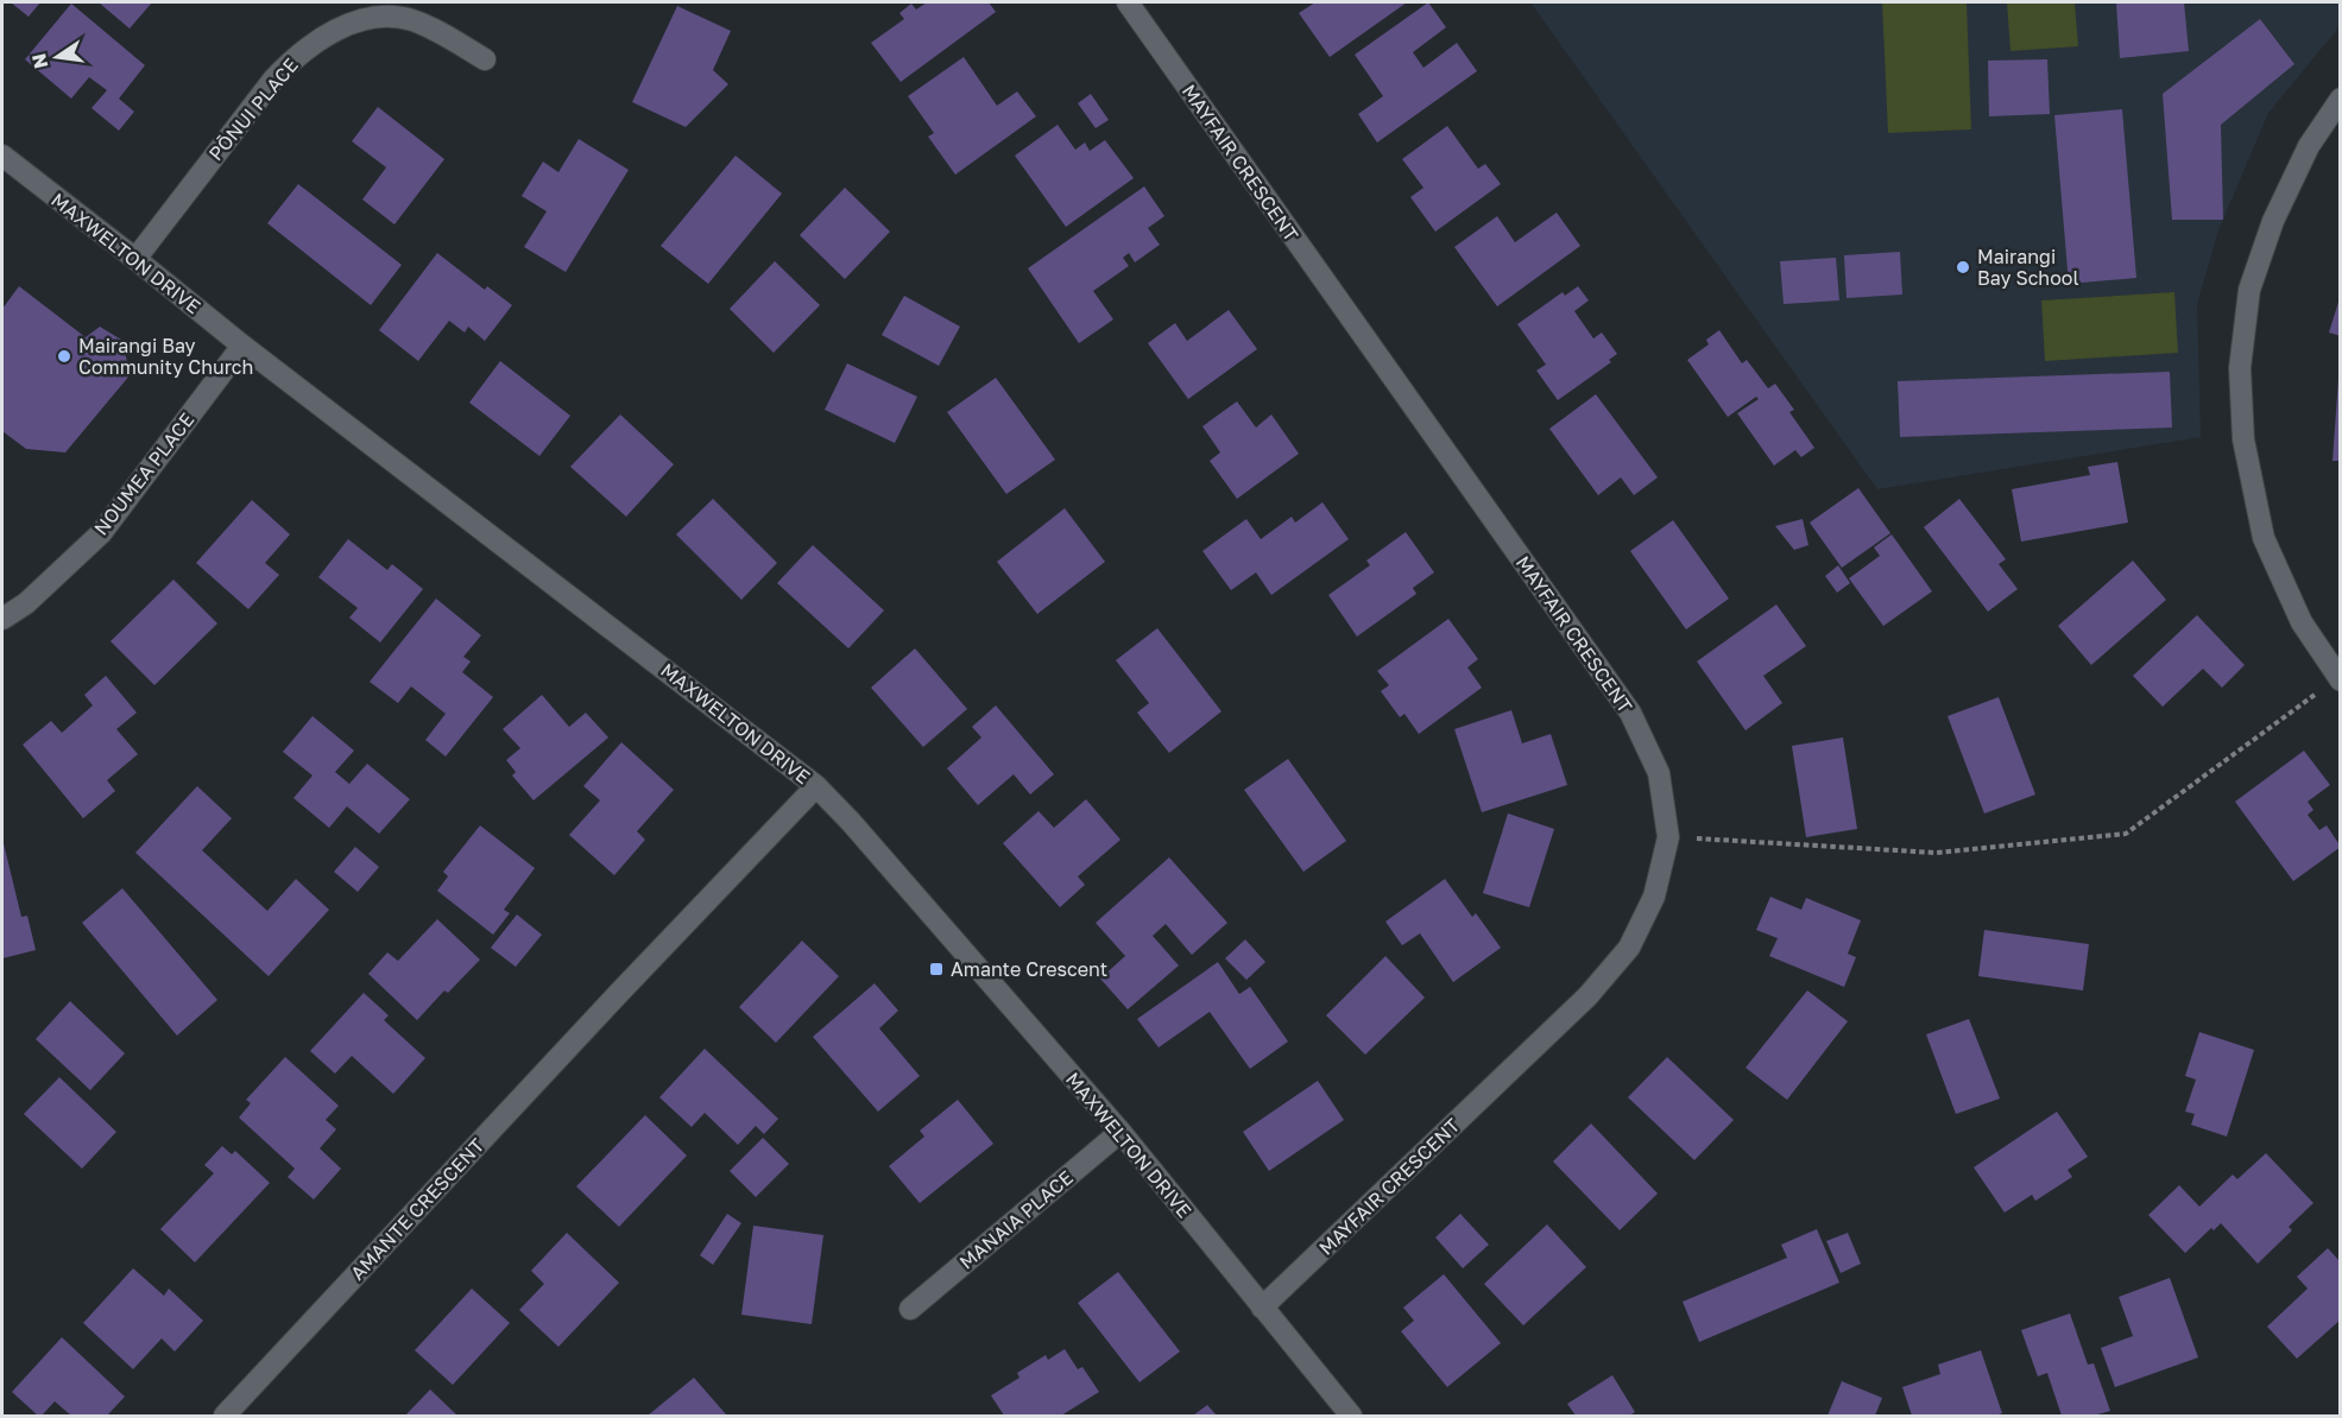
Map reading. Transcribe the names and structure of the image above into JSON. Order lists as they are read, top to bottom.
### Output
{
  "streets": {
    "street": [
      "PŌNUI PLACE",
      "MAYFAIR CRESCENT",
      "MAXWELTON DRIVE",
      "NOUMEA PLACE",
      "AMANTE CRESCENT",
      "MANAIA PLACE"
    ]
  },
  "crossings": [
    ["PŌNUI PLACE", "MAXWELTON DRIVE"],
    ["MAYFAIR CRESCENT", "MAXWELTON DRIVE"],
    ["MAXWELTON DRIVE", "NOUMEA PLACE"],
    ["MAXWELTON DRIVE", "AMANTE CRESCENT"],
    ["MAXWELTON DRIVE", "MANAIA PLACE"]
  ],
  "places": {
    "other": ["Mairangi Bay School", "Mairangi Bay Community Church"],
    "transit": ["Amante Crescent"]
  },
  "north": "left"
}
